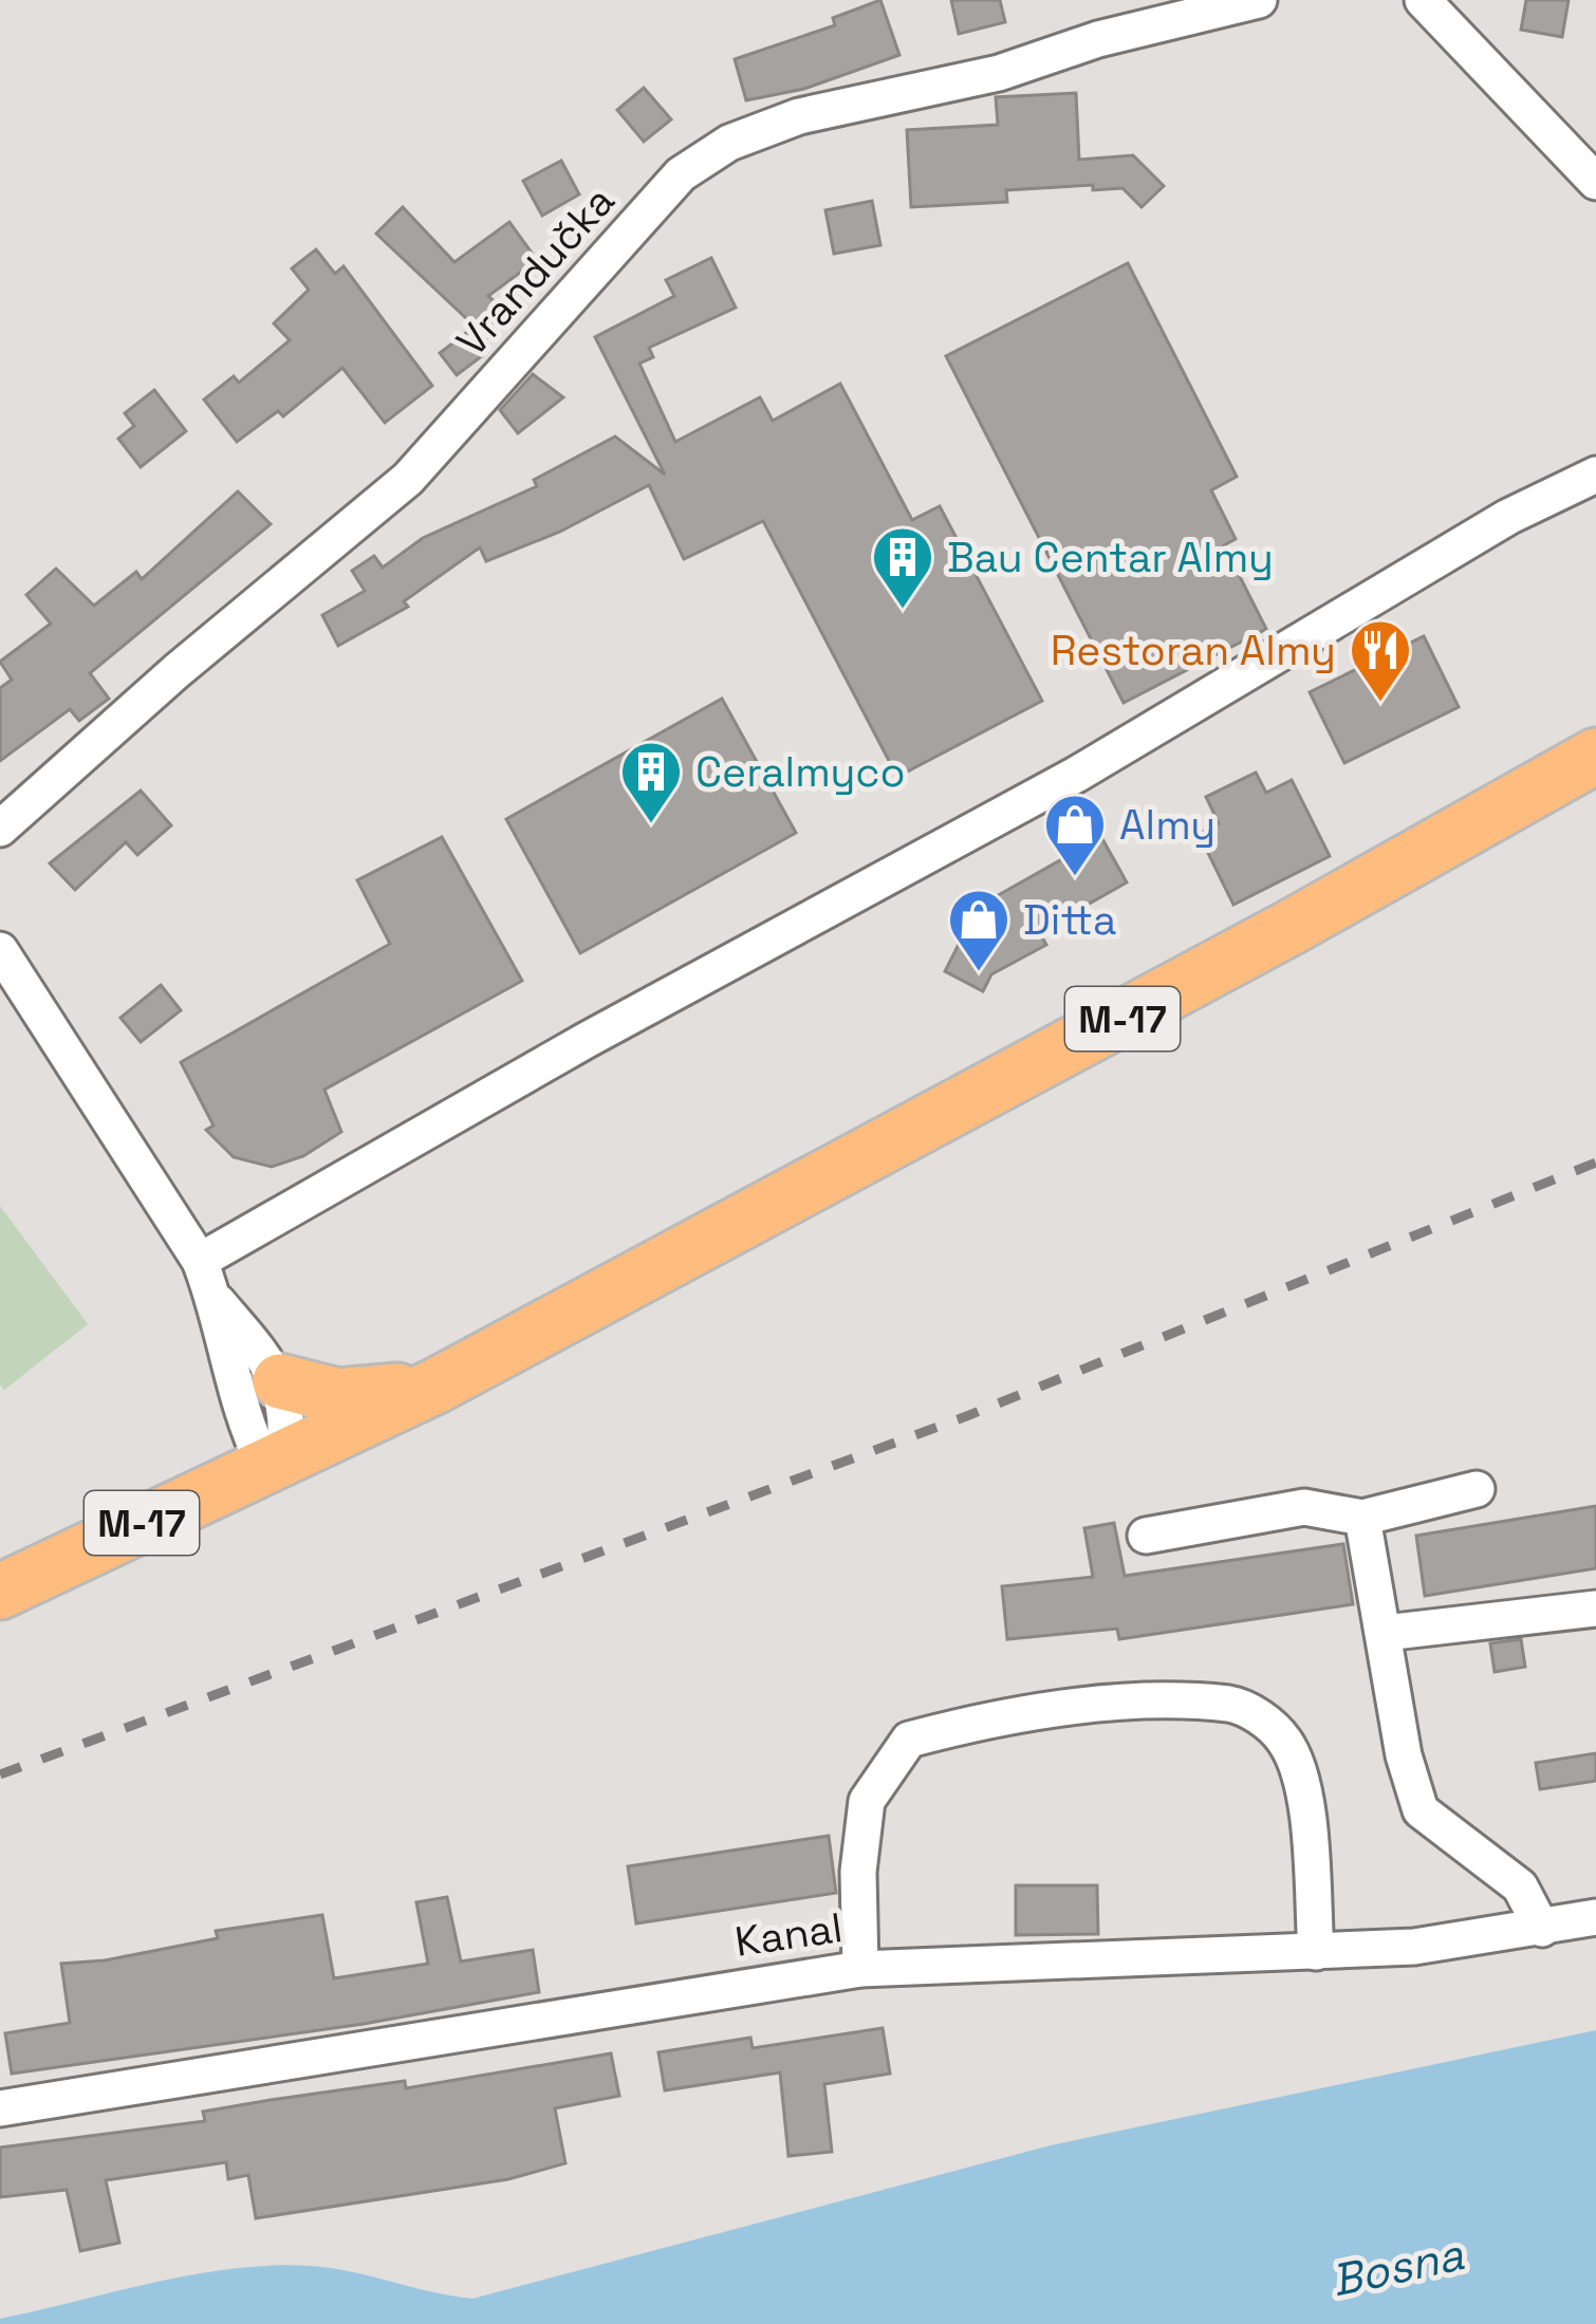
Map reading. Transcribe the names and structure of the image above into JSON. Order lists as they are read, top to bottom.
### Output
{
  "streets": {
    "main road": ["M-17"],
    "street": ["Vrandučka", "Kanal"]
  },
  "water": ["Bosna"],
  "places": {
    "building": ["Bau Centar Almy", "Ceralmyco"],
    "restaurant": ["Restoran Almy"],
    "shop": ["Almy", "Ditta"]
  }
}
